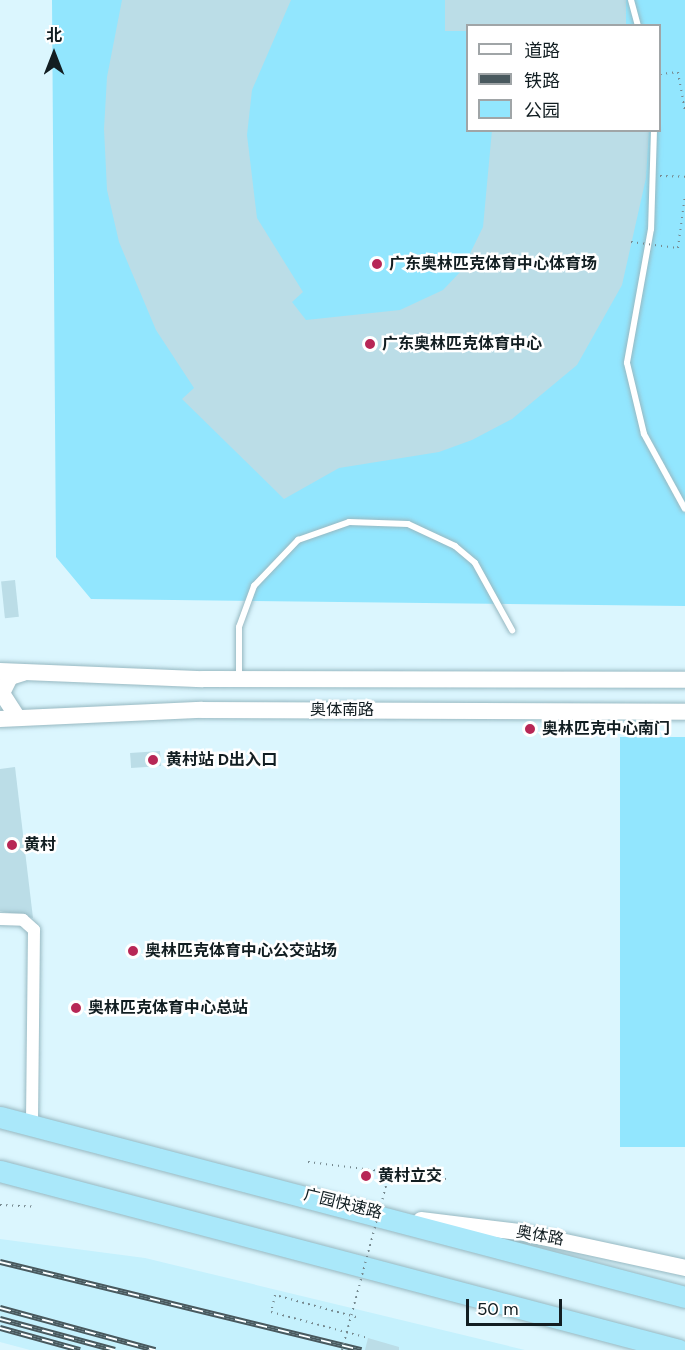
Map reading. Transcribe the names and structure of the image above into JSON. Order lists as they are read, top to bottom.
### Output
{
  "streets": {
    "highway": ["广园快速路"],
    "street": ["奥体南路", "奥体路"]
  },
  "crossings": [
    ["广园快速路", "奥体路"]
  ],
  "places": [
    "广东奥林匹克体育中心体育场",
    "广东奥林匹克体育中心",
    "奥林匹克中心南门",
    "黄村站 D出入口",
    "黄村",
    "奥林匹克体育中心公交站场",
    "奥林匹克体育中心总站",
    "黄村立交"
  ],
  "legend": ["道路", "铁路", "公园"],
  "scale_bar": "50 m",
  "north": "top"
}
